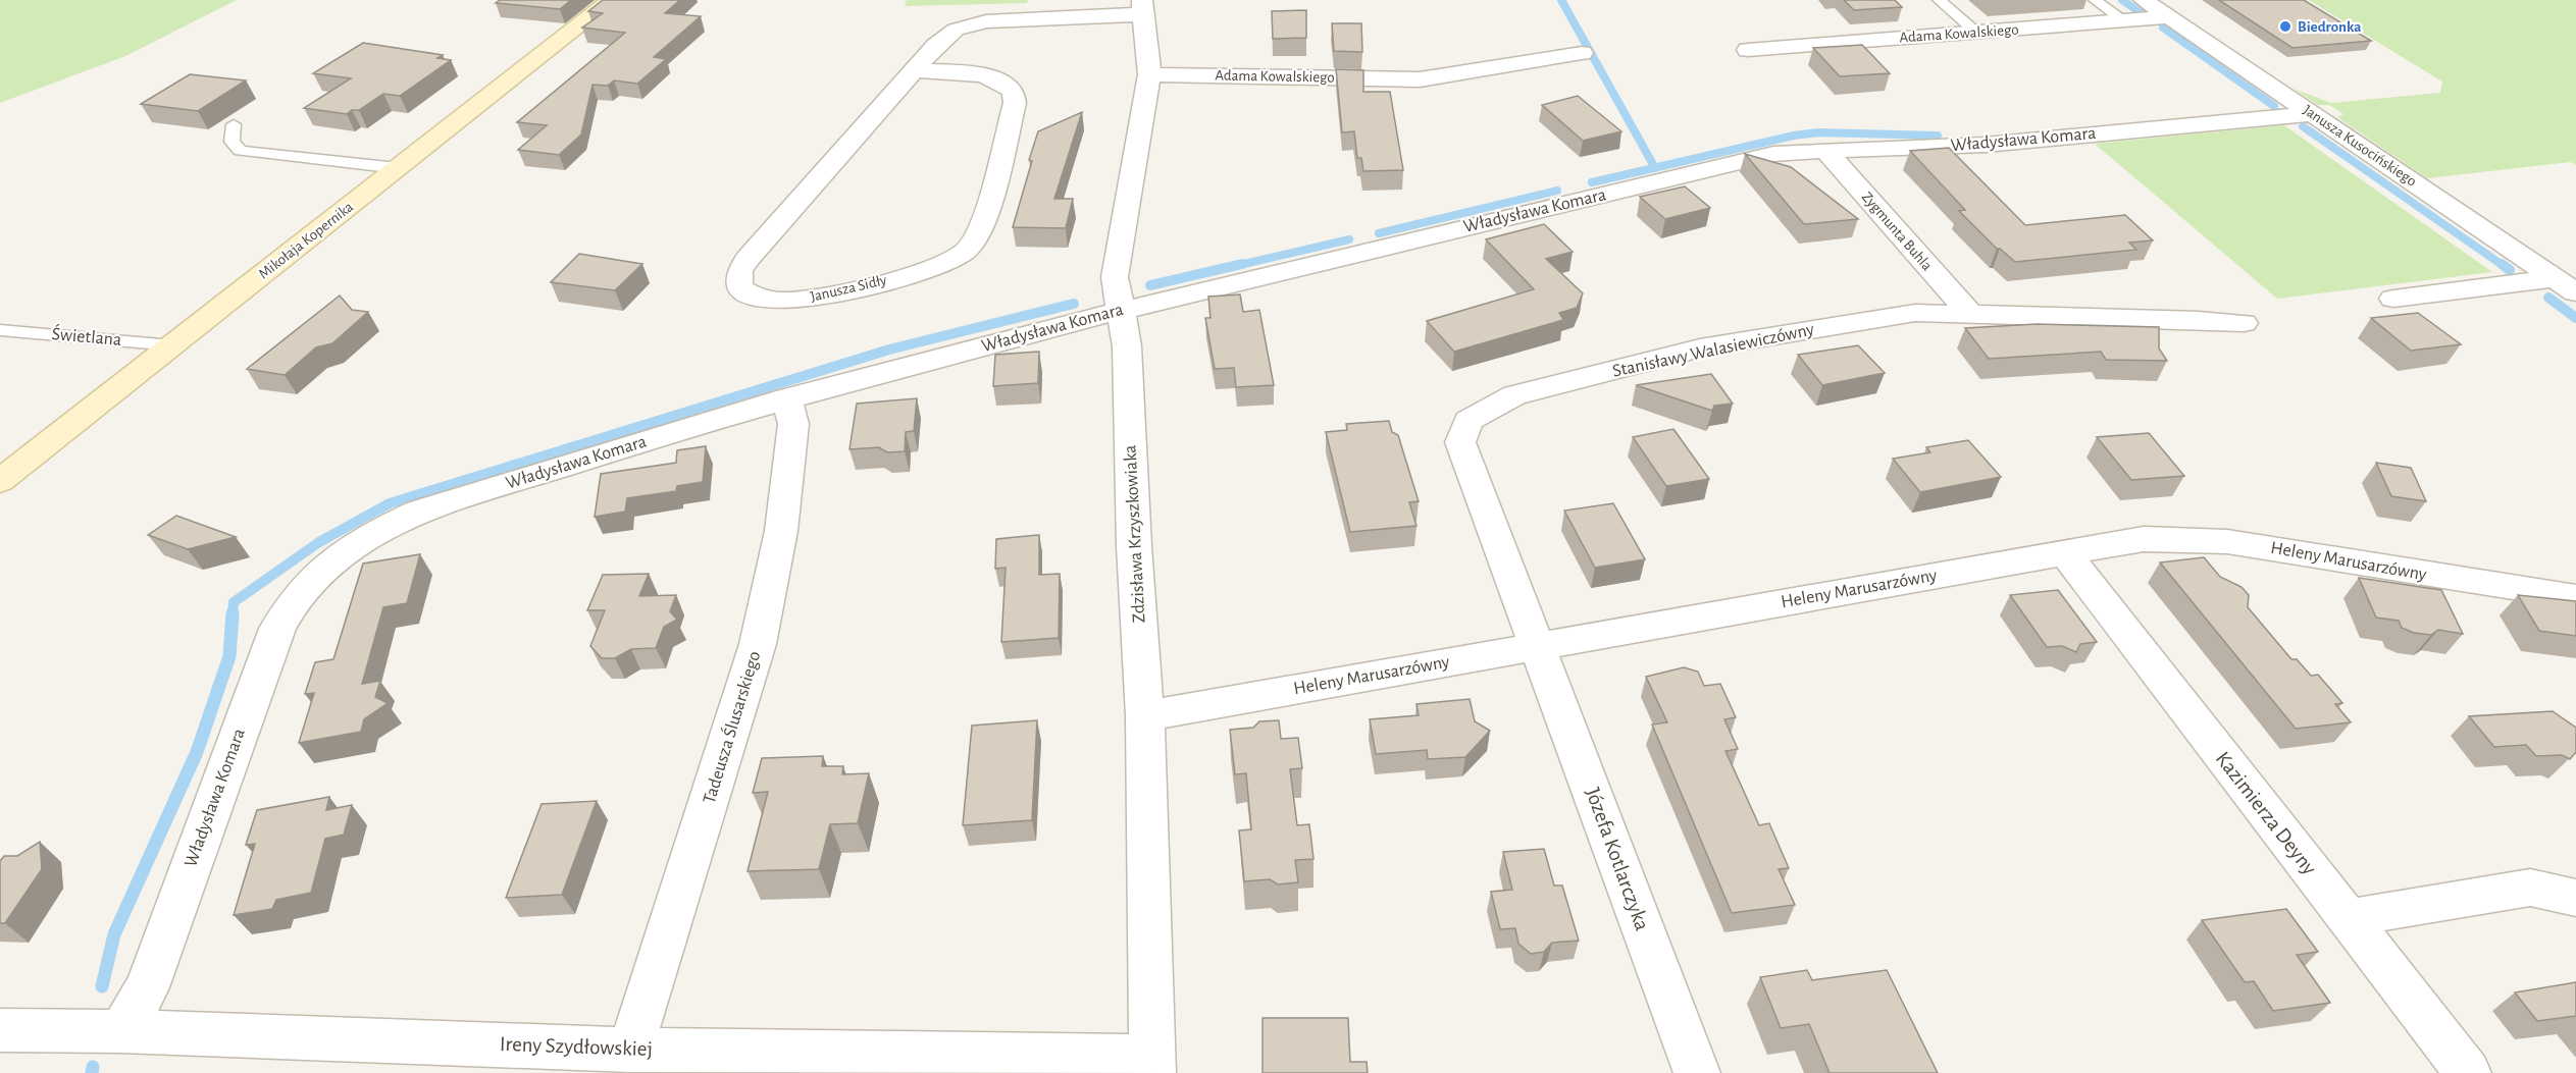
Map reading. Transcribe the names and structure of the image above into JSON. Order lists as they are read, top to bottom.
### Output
{
  "streets": {
    "street": [
      "Adama Kowalskiego",
      "Władysława Komara",
      "Janusza Kusocińskiego",
      "Zygmunta Buhla",
      "Mikołaja Kopernika",
      "Janusza Sidły",
      "Stanisławy Walasiewiczówny",
      "Zdzisława Krzyszkowiaka",
      "Heleny Marusarzówny",
      "Tadeusza Ślusarskiego",
      "Kazimierza Deyny",
      "Józefa Kotlarczyka",
      "Ireny Szydłowskiej"
    ],
    "lane": ["Świetlana"]
  },
  "crossings": [
    ["Adama Kowalskiego", "Janusza Kusocińskiego"],
    ["Adama Kowalskiego", "Zdzisława Krzyszkowiaka"],
    ["Władysława Komara", "Janusza Kusocińskiego"],
    ["Władysława Komara", "Zygmunta Buhla"],
    ["Władysława Komara", "Zdzisława Krzyszkowiaka"],
    ["Władysława Komara", "Tadeusza Ślusarskiego"],
    ["Władysława Komara", "Ireny Szydłowskiej"],
    ["Zygmunta Buhla", "Stanisławy Walasiewiczówny"],
    ["Mikołaja Kopernika", "Świetlana"],
    ["Janusza Sidły", "Zdzisława Krzyszkowiaka"],
    ["Stanisławy Walasiewiczówny", "Heleny Marusarzówny"],
    ["Stanisławy Walasiewiczówny", "Józefa Kotlarczyka"],
    ["Zdzisława Krzyszkowiaka", "Heleny Marusarzówny"],
    ["Zdzisława Krzyszkowiaka", "Ireny Szydłowskiej"],
    ["Heleny Marusarzówny", "Kazimierza Deyny"],
    ["Heleny Marusarzówny", "Józefa Kotlarczyka"],
    ["Tadeusza Ślusarskiego", "Ireny Szydłowskiej"]
  ],
  "places": ["Biedronka"]
}
